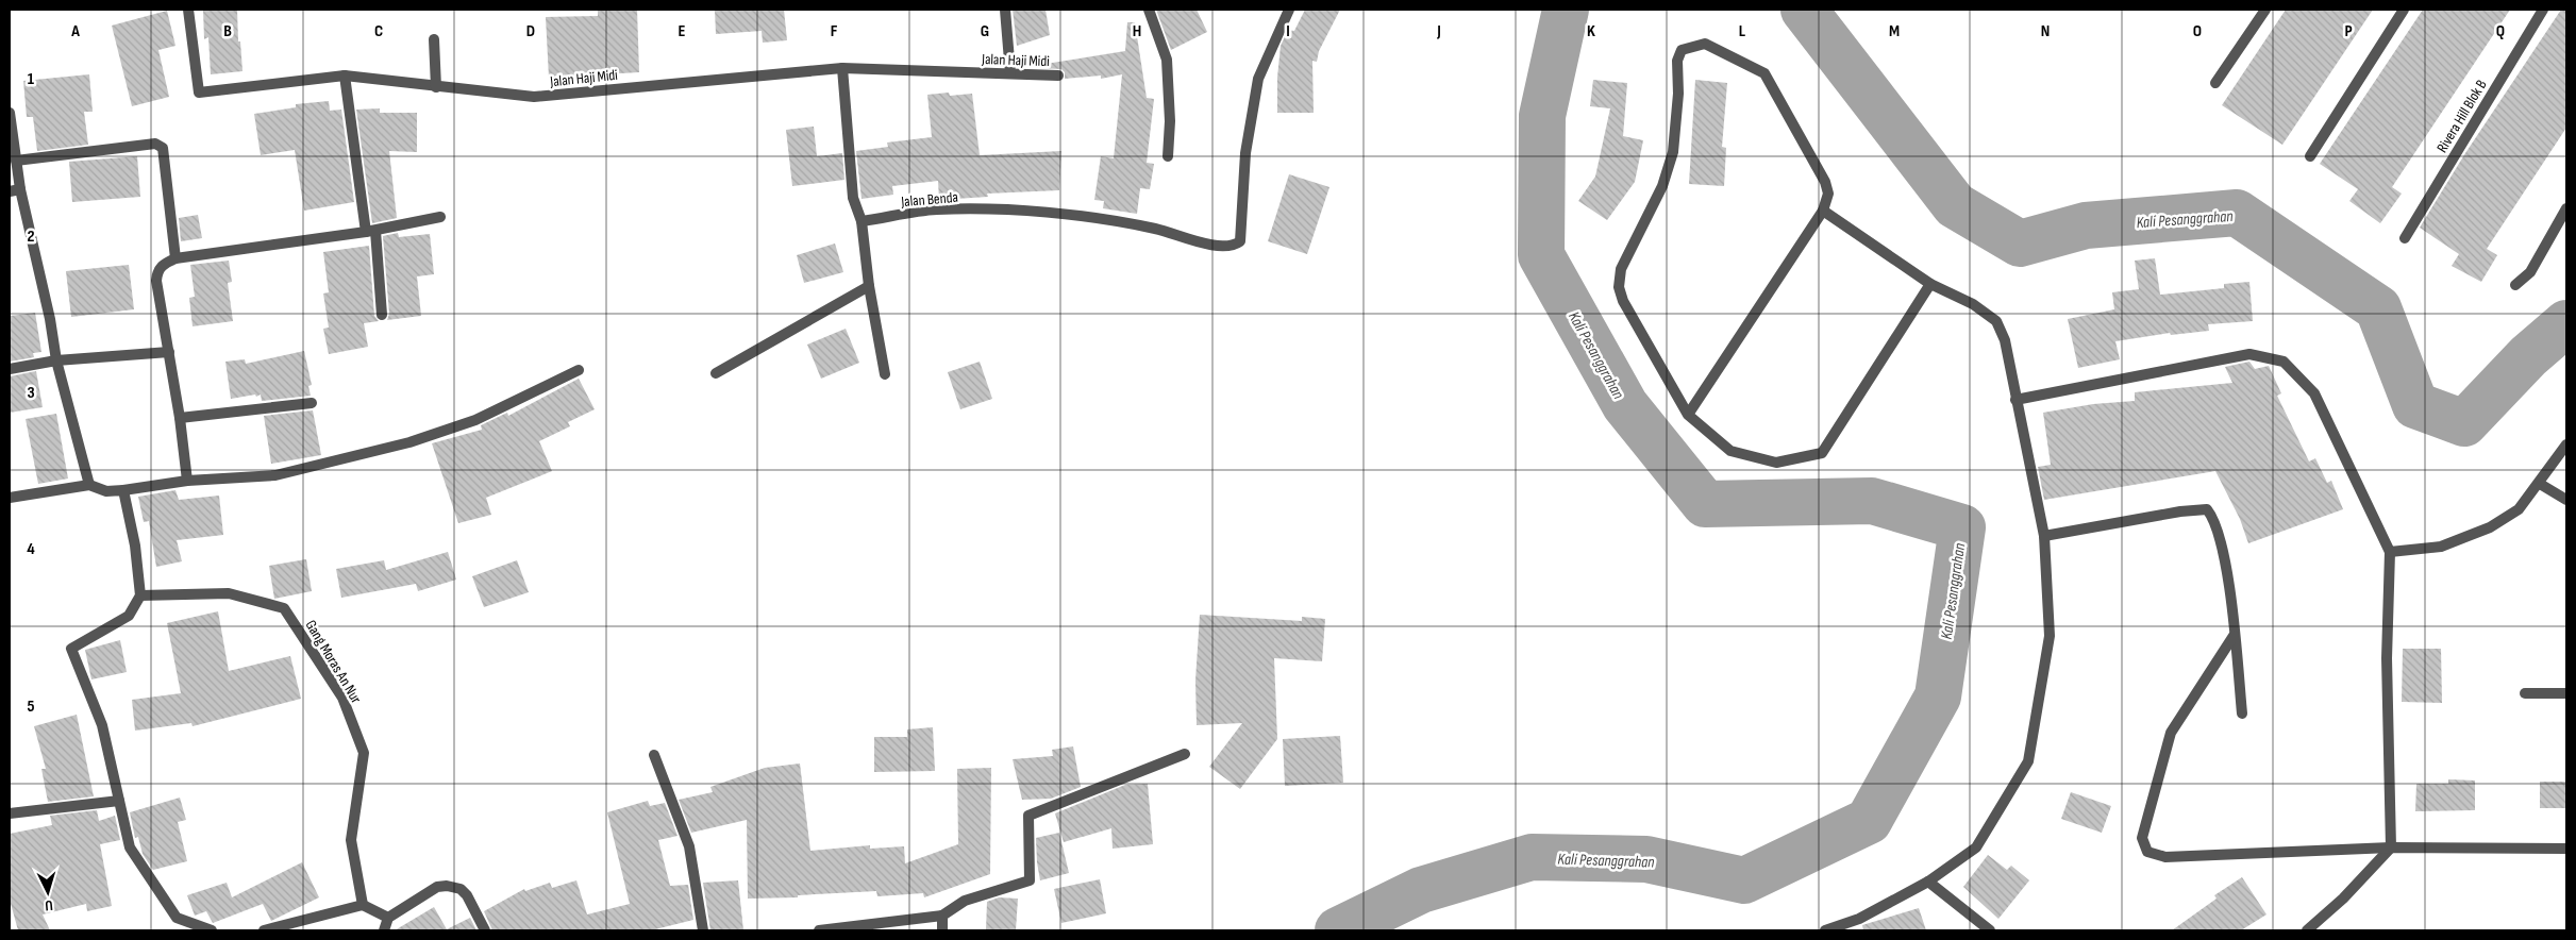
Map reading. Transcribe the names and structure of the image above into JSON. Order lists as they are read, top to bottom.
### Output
{
  "streets": {
    "street": [
      "Jalan Haji Midi",
      "Rivera Hill Blok B",
      "Jalan Benda",
      "Gang Moras An Nur"
    ]
  },
  "water": ["Kali Pesanggrahan"],
  "north": "bottom",
  "grid": {
    "columns": [
      "A",
      "B",
      "C",
      "D",
      "E",
      "F",
      "G",
      "H",
      "I",
      "J",
      "K",
      "L",
      "M",
      "N",
      "O",
      "P",
      "Q"
    ],
    "rows": [
      "1",
      "2",
      "3",
      "4",
      "5"
    ]
  }
}
